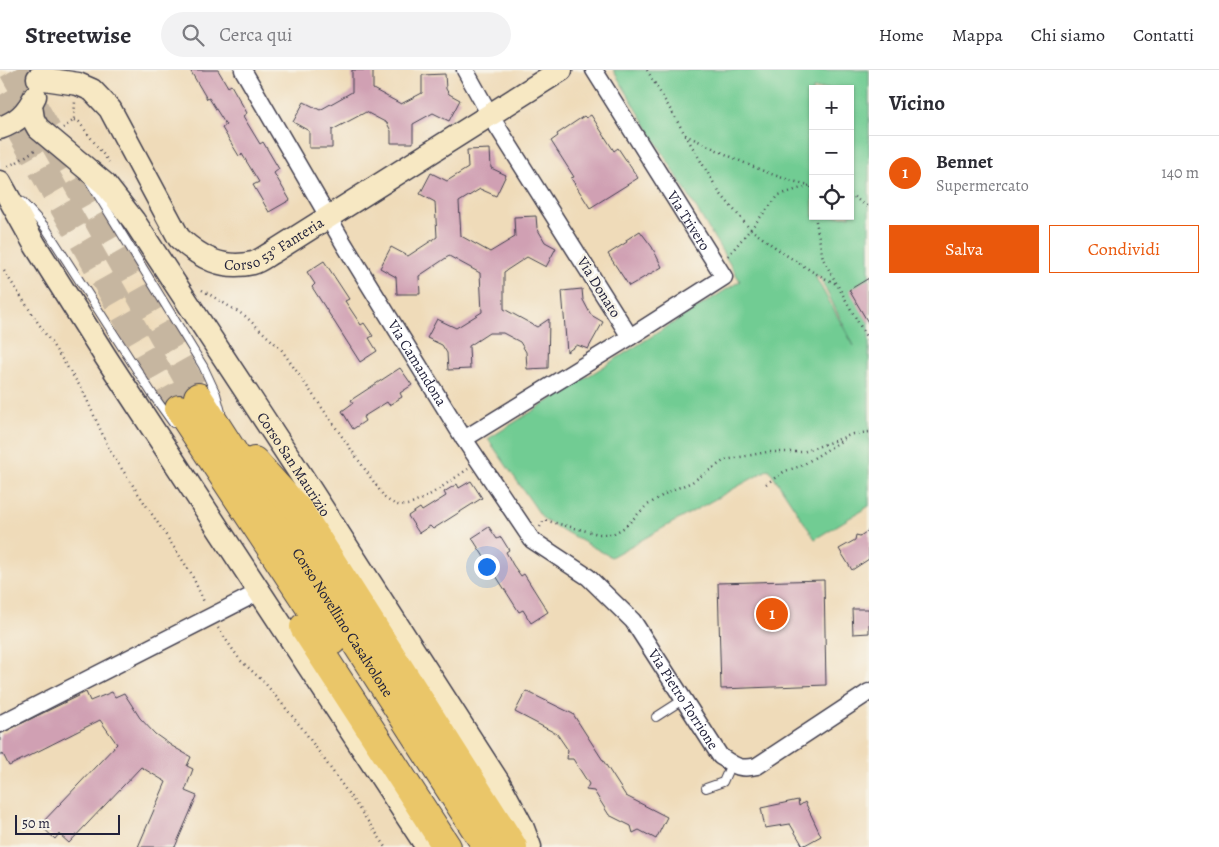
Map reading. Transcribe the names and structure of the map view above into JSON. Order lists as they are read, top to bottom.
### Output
{
  "streets": {
    "highway": ["Corso Novellino Casalvolone"],
    "street": [
      "Via Trivero",
      "Corso 53° Fanteria",
      "Via Donato",
      "Via Camandona",
      "Corso San Maurizio",
      "Via Pietro Torrione"
    ]
  },
  "crossings": [
    ["Via Trivero", "Via Donato"],
    ["Corso 53° Fanteria", "Via Donato"],
    ["Corso 53° Fanteria", "Via Camandona"],
    ["Via Camandona", "Via Pietro Torrione"]
  ],
  "scale_bar": "50 m",
  "page": {
    "header": "Streetwise",
    "search": "Cerca qui",
    "nav": [
      "Home",
      "Mappa",
      "Chi siamo",
      "Contatti"
    ],
    "heading": "Vicino",
    "map_buttons": ["+", "−"],
    "list": [
      {
        "mark": "1",
        "name": "Bennet",
        "note": "Supermercato",
        "value": "140 m"
      }
    ],
    "buttons": ["Salva", "Condividi"],
    "pins": "1",
    "scale": "50 m"
  }
}
